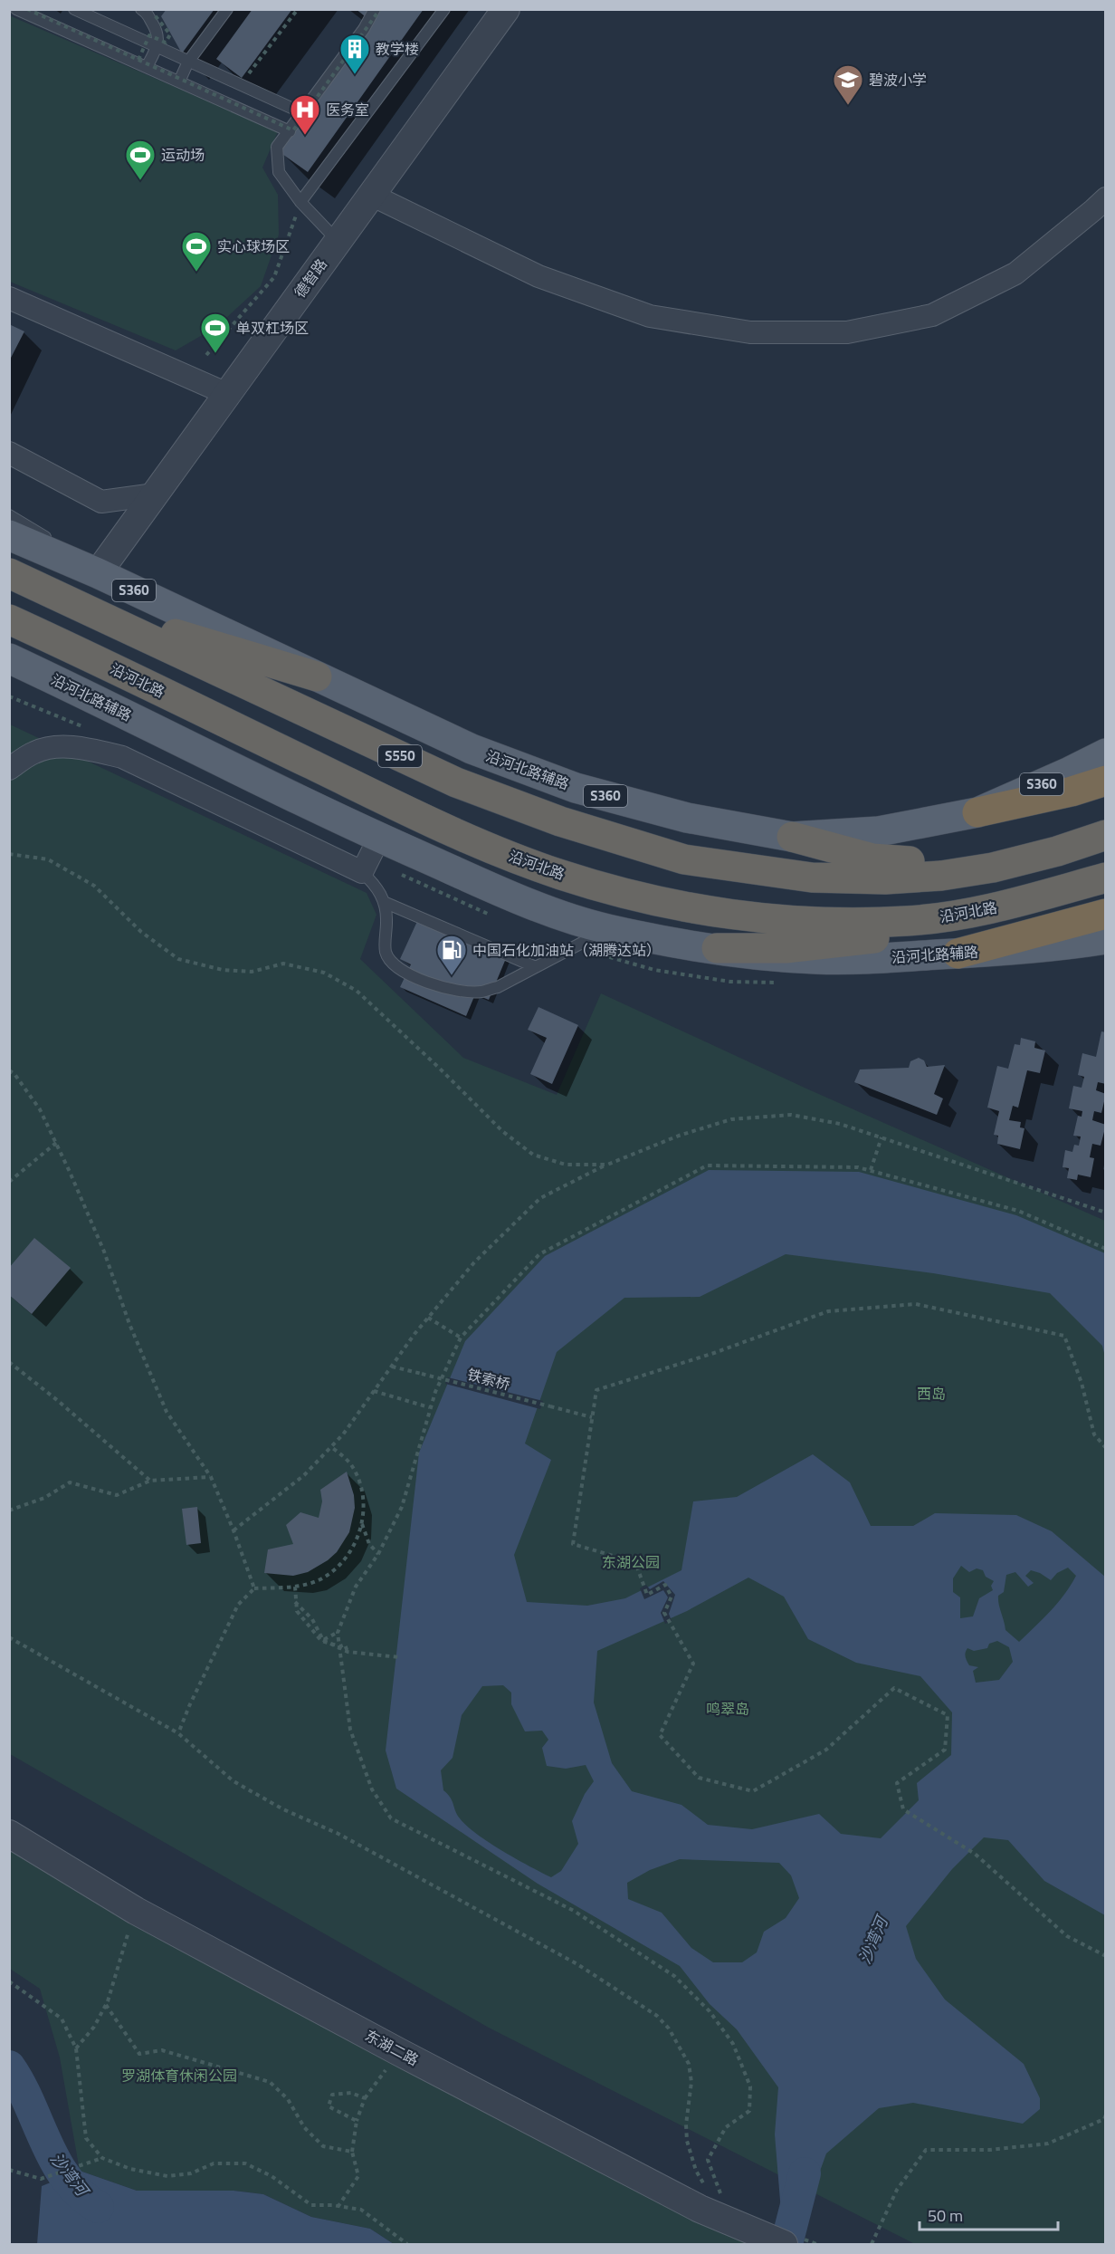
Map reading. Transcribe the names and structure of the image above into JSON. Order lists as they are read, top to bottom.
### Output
{
  "streets": {
    "highway": ["沿河北路", "S550"],
    "main road": ["S360", "沿河北路辅路"],
    "street": ["德智路", "东湖二路"],
    "path": ["铁索桥"]
  },
  "crossings": [
    ["德智路", "沿河北路辅路"]
  ],
  "water": ["沙湾河"],
  "parks": [
    "西岛",
    "东湖公园",
    "鸣翠岛",
    "罗湖体育休闲公园"
  ],
  "places": {
    "building": ["教学楼"],
    "school or university": ["碧波小学"],
    "hospital": ["医务室"],
    "sports": ["运动场", "实心球场区", "单双杠场区"],
    "fuel station": ["中国石化加油站（湖腾达站）"]
  },
  "scale_bar": "50 m"
}
